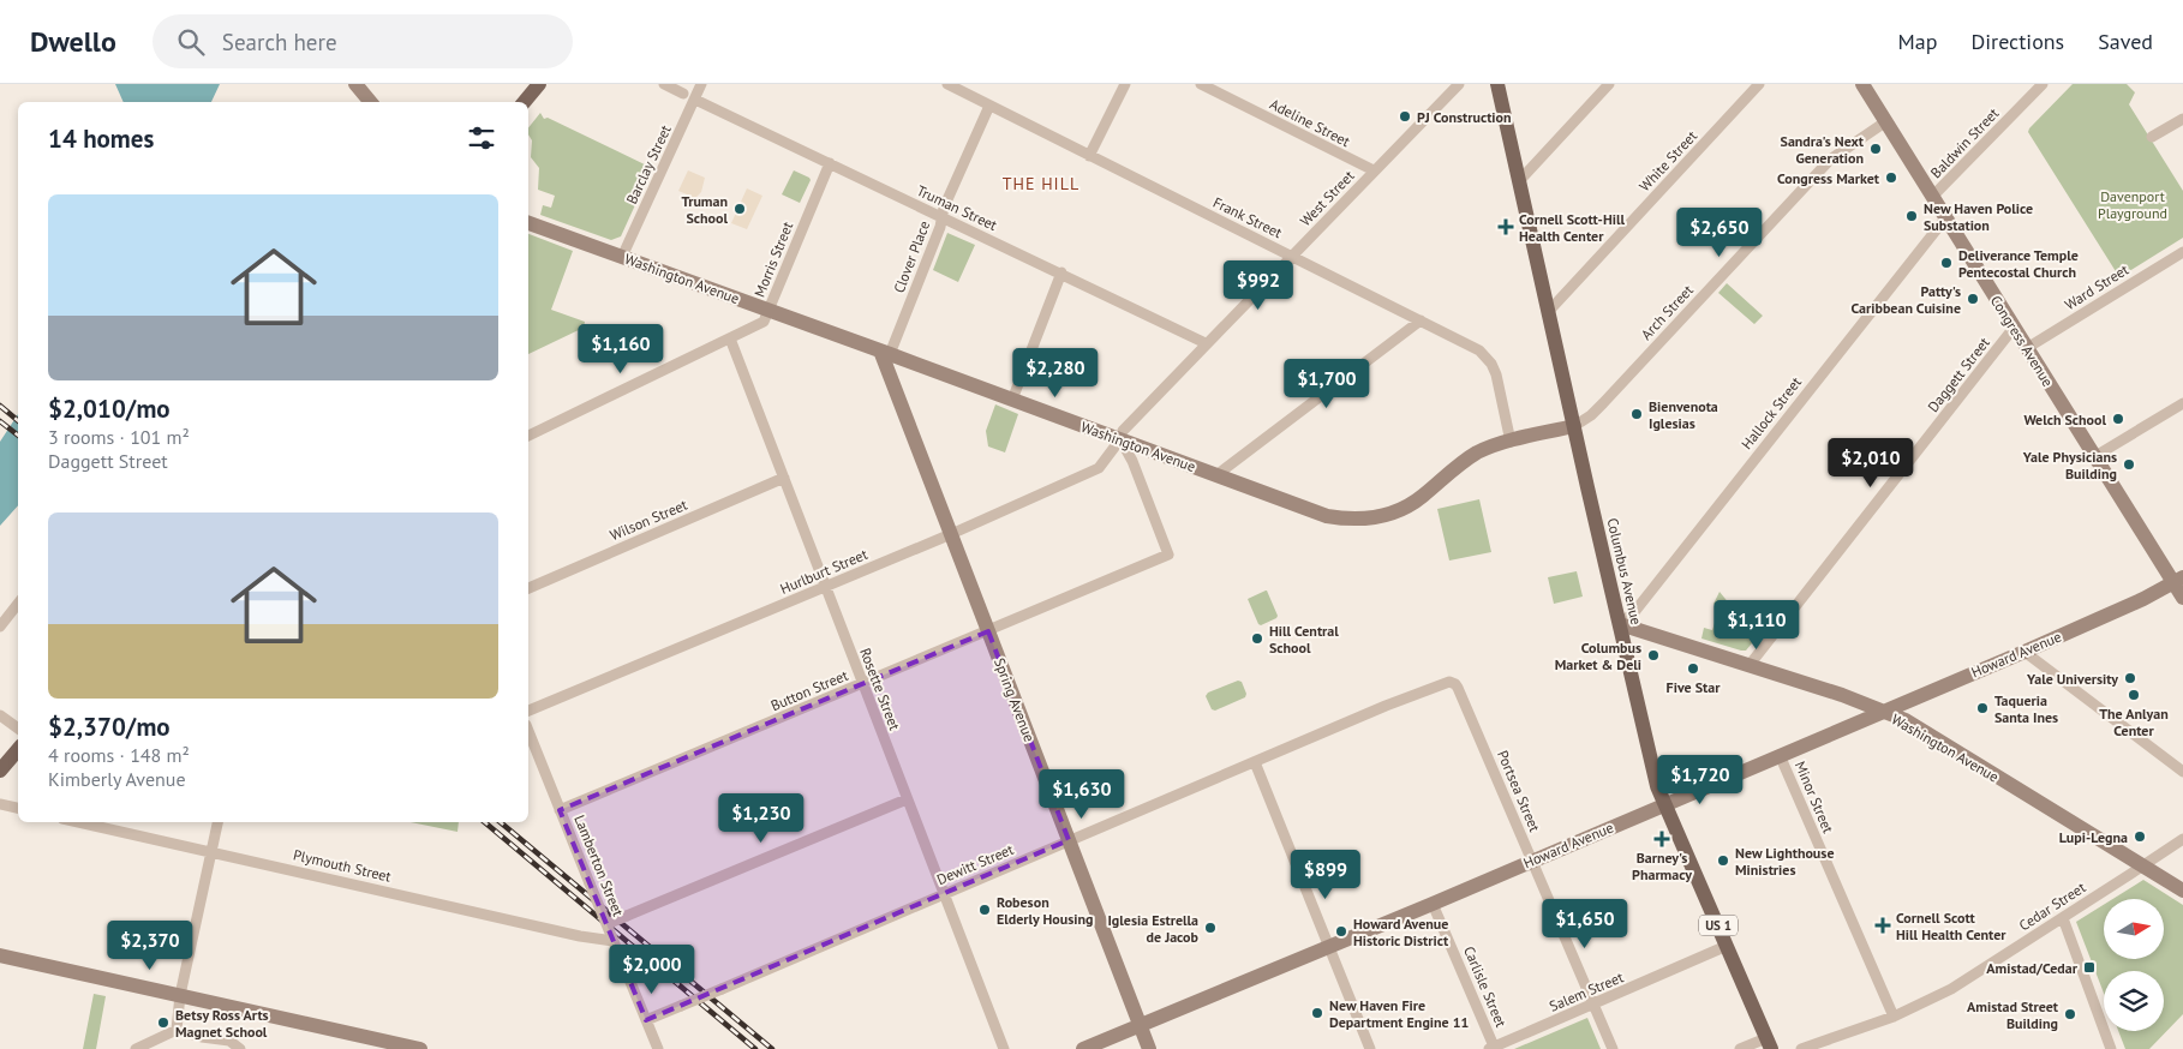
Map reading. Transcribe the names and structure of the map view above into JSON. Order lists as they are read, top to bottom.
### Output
{
  "streets": {
    "main road": [
      "Washington Avenue",
      "Congress Avenue",
      "Columbus Avenue",
      "Howard Avenue",
      "Spring Avenue",
      "US 1"
    ],
    "street": [
      "Adeline Street",
      "Baldwin Street",
      "White Street",
      "Barclay Street",
      "West Street",
      "Truman Street",
      "Frank Street",
      "Clover Place",
      "Morris Street",
      "Ward Street",
      "Arch Street",
      "Daggett Street",
      "Hallock Street",
      "Wilson Street",
      "Hurlburt Street",
      "Rosette Street",
      "Button Street",
      "Portsea Street",
      "Minor Street",
      "Dewitt Street",
      "Plymouth Street",
      "Lamberton Street",
      "Cedar Street",
      "Carlisle Street",
      "Salem Street"
    ]
  },
  "crossings": [
    ["Adeline Street", "West Street"],
    ["Baldwin Street", "Congress Avenue"],
    ["White Street", "Columbus Avenue"],
    ["Barclay Street", "Truman Street"],
    ["Barclay Street", "Washington Avenue"],
    ["West Street", "Truman Street"],
    ["West Street", "Frank Street"],
    ["West Street", "Washington Avenue"],
    ["West Street", "Hurlburt Street"],
    ["West Street", "Button Street"],
    ["Truman Street", "Clover Place"],
    ["Truman Street", "Morris Street"],
    ["Frank Street", "Clover Place"],
    ["Frank Street", "Washington Avenue"],
    ["Clover Place", "Washington Avenue"],
    ["Clover Place", "Spring Avenue"],
    ["Morris Street", "Washington Avenue"],
    ["Morris Street", "Rosette Street"],
    ["Washington Avenue", "Arch Street"],
    ["Washington Avenue", "Daggett Street"],
    ["Washington Avenue", "Hallock Street"],
    ["Washington Avenue", "Hurlburt Street"],
    ["Washington Avenue", "Columbus Avenue"],
    ["Washington Avenue", "Howard Avenue"],
    ["Washington Avenue", "Button Street"],
    ["Washington Avenue", "Spring Avenue"],
    ["Washington Avenue", "Cedar Street"],
    ["Ward Street", "Congress Avenue"],
    ["Arch Street", "Congress Avenue"],
    ["Arch Street", "Columbus Avenue"],
    ["Congress Avenue", "Daggett Street"],
    ["Congress Avenue", "Hallock Street"],
    ["Congress Avenue", "Howard Avenue"],
    ["Hallock Street", "Columbus Avenue"],
    ["Wilson Street", "Rosette Street"],
    ["Hurlburt Street", "Rosette Street"],
    ["Hurlburt Street", "Button Street"],
    ["Hurlburt Street", "Spring Avenue"],
    ["Columbus Avenue", "Howard Avenue"],
    ["Columbus Avenue", "Salem Street"],
    ["Howard Avenue", "Spring Avenue"],
    ["Howard Avenue", "Portsea Street"],
    ["Howard Avenue", "Minor Street"],
    ["Howard Avenue", "Carlisle Street"],
    ["Rosette Street", "Button Street"],
    ["Rosette Street", "Dewitt Street"],
    ["Button Street", "Spring Avenue"],
    ["Button Street", "Lamberton Street"],
    ["Spring Avenue", "Dewitt Street"],
    ["Portsea Street", "Dewitt Street"],
    ["Portsea Street", "Salem Street"],
    ["Minor Street", "Cedar Street"],
    ["Dewitt Street", "Lamberton Street"],
    ["Plymouth Street", "Lamberton Street"],
    ["Carlisle Street", "Salem Street"]
  ],
  "districts": ["THE HILL"],
  "parks": ["Davenport Playground"],
  "places": {
    "other": [
      "PJ Construction",
      "Sandra's Next Generation",
      "Congress Market",
      "Truman School",
      "New Haven Police Substation",
      "Deliverance Temple Pentecostal Church",
      "Patty's Caribbean Cuisine",
      "Bienvenota Iglesias",
      "Welch School",
      "Yale Physicians Building",
      "Hill Central School",
      "Columbus Market & Deli",
      "Five Star",
      "Yale University",
      "The Anlyan Center",
      "Taqueria Santa Ines",
      "Lupi-Legna",
      "New Lighthouse Ministries",
      "Robeson Elderly Housing",
      "Iglesia Estrella de Jacob",
      "Howard Avenue Historic District",
      "New Haven Fire Department Engine 11",
      "Amistad Street Building",
      "Betsy Ross Arts Magnet School"
    ],
    "health": ["Cornell Scott-Hill Health Center", "Barney's Pharmacy", "Cornell Scott Hill Health Center"],
    "transit": ["Amistad/Cedar"]
  },
  "north": "right",
  "page": {
    "header": "Dwello",
    "search": "Search here",
    "nav": ["Map", "Directions", "Saved"],
    "heading": "14 homes",
    "list": [
      {
        "name": "$2,010/mo",
        "note": "3 rooms · 101 m² · Daggett Street"
      },
      {
        "name": "$2,370/mo",
        "note": "4 rooms · 148 m² · Kimberly Avenue"
      }
    ],
    "price": [
      "$2,650",
      "$992",
      "$1,160",
      "$2,280",
      "$1,700",
      "$2,010",
      "$1,110",
      "$1,720",
      "$1,630",
      "$1,230",
      "$899",
      "$1,650",
      "$2,370",
      "$2,000"
    ]
  }
}
